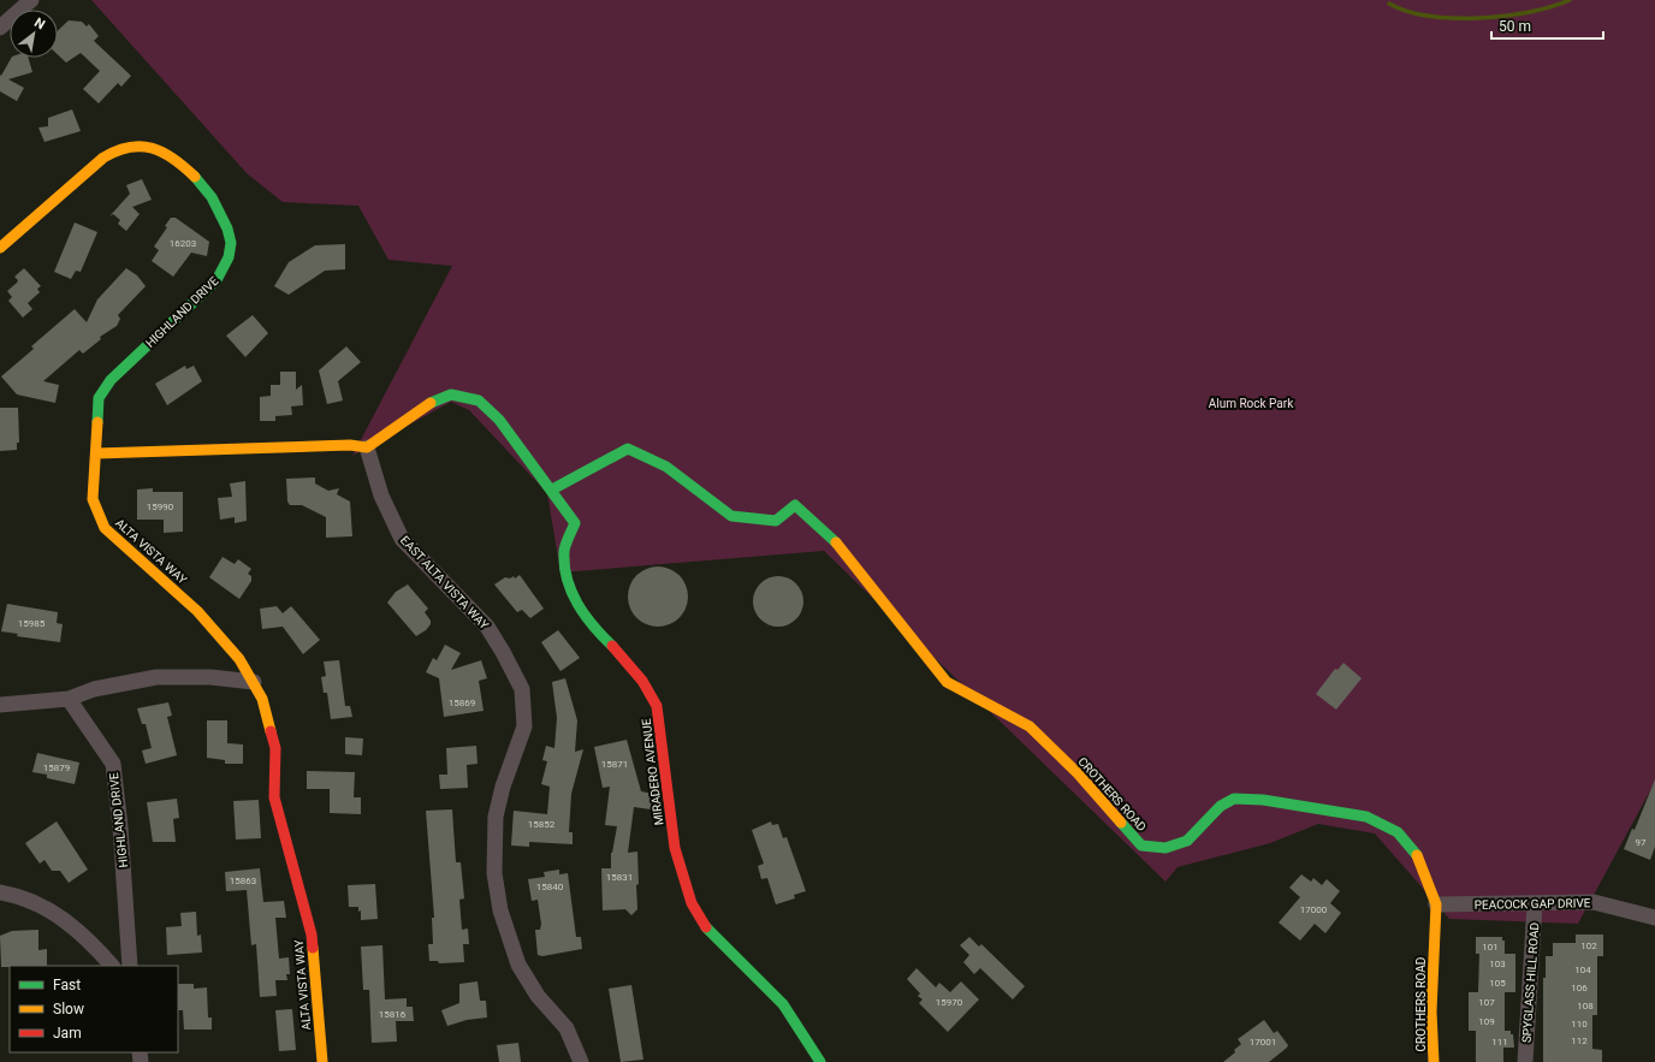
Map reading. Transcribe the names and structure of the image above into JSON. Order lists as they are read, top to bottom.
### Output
{
  "streets": {
    "street": [
      "HIGHLAND DRIVE",
      "ALTA VISTA WAY",
      "EAST ALTA VISTA WAY",
      "MIRADERO AVENUE",
      "CROTHERS ROAD",
      "PEACOCK GAP DRIVE",
      "SPYGLASS HILL ROAD"
    ]
  },
  "crossings": [
    ["HIGHLAND DRIVE", "ALTA VISTA WAY"],
    ["MIRADERO AVENUE", "CROTHERS ROAD"],
    ["CROTHERS ROAD", "PEACOCK GAP DRIVE"],
    ["PEACOCK GAP DRIVE", "SPYGLASS HILL ROAD"]
  ],
  "parks": ["Alum Rock Park"],
  "house_numbers": [
    "16203",
    "15990",
    "15985",
    "15869",
    "15871",
    "15879",
    "15852",
    "97",
    "15831",
    "15863",
    "15840",
    "17000",
    "102",
    "101",
    "103",
    "104",
    "105",
    "106",
    "15970",
    "107",
    "108",
    "15816",
    "109",
    "110",
    "112",
    "17001",
    "111"
  ],
  "legend": ["Fast", "Slow", "Jam"],
  "scale_bar": "50 m",
  "north": "top right"
}
